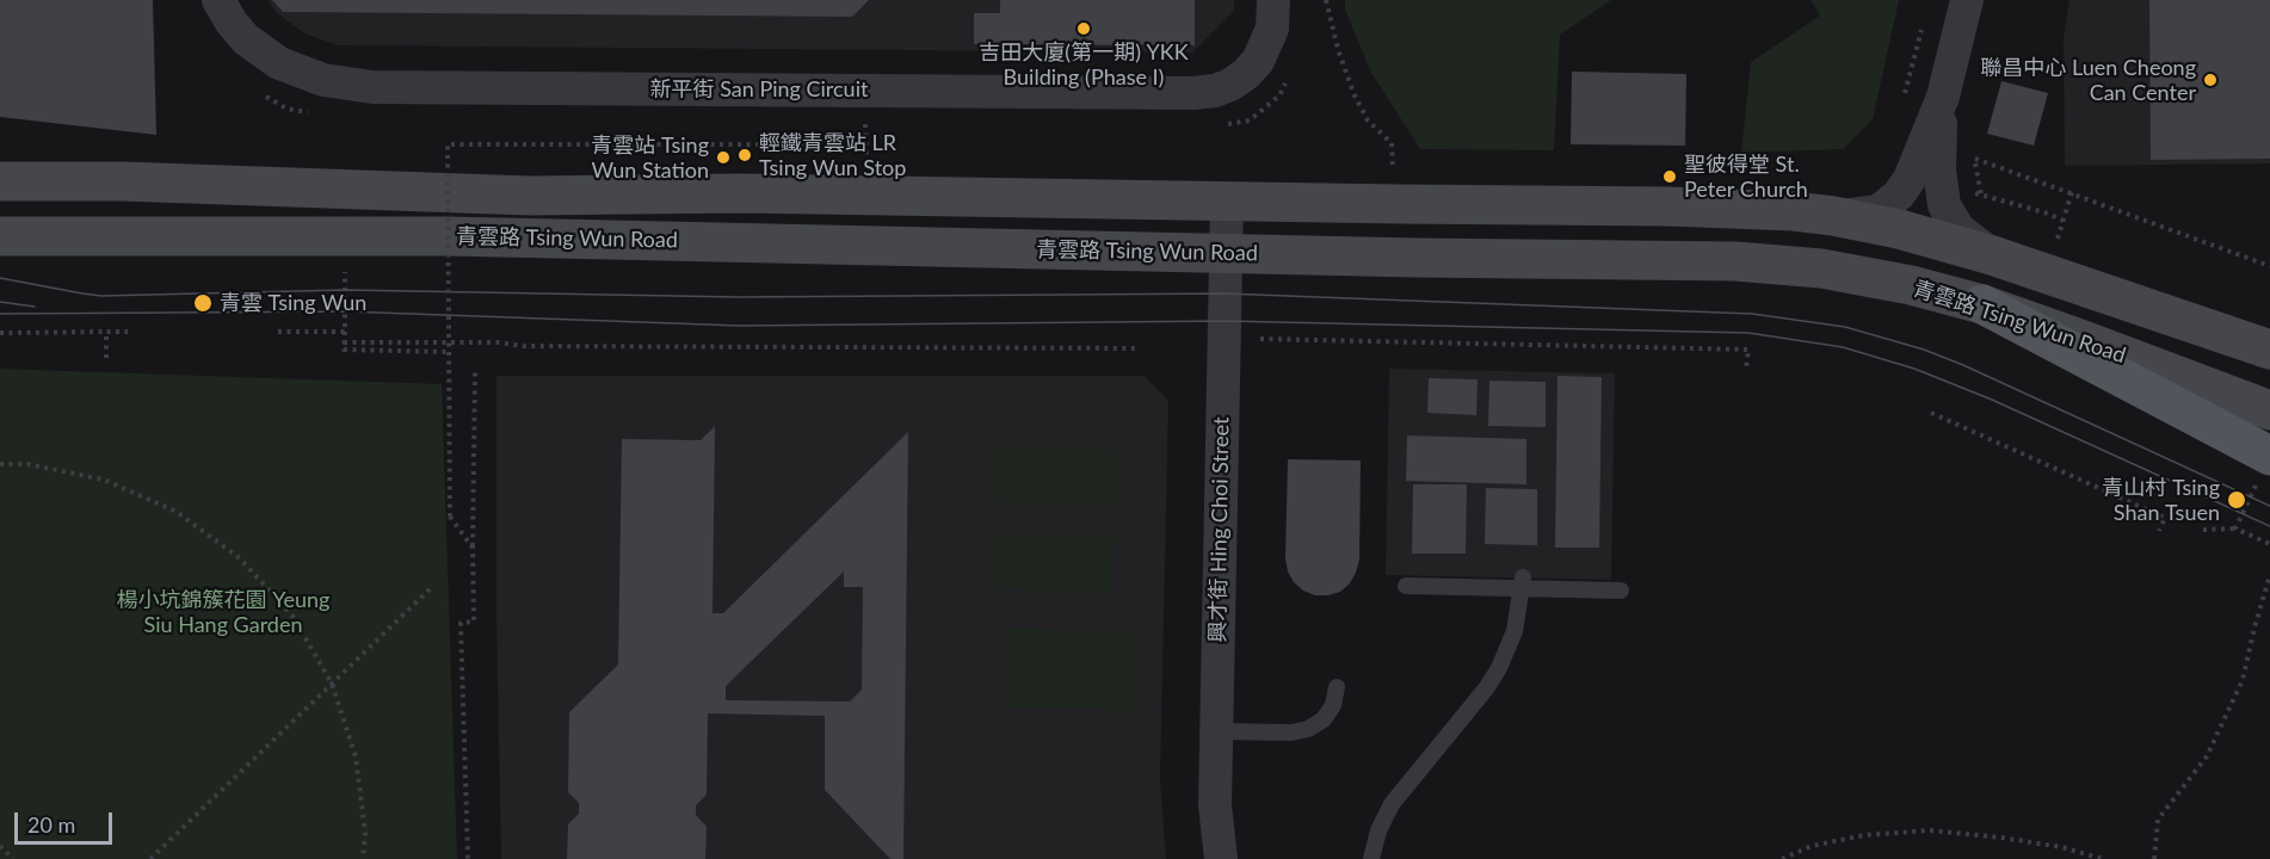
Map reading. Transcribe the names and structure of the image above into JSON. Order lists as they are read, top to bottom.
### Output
{
  "streets": {
    "main road": ["青雲路 Tsing Wun Road"],
    "street": ["新平街 San Ping Circuit", "興才街 Hing Choi Street"]
  },
  "crossings": [
    ["青雲路 Tsing Wun Road", "興才街 Hing Choi Street"]
  ],
  "parks": ["楊小坑錦簇花園 Yeung Siu Hang Garden"],
  "places": [
    "吉田大廈(第一期) YKK Building (Phase I)",
    "聯昌中心 Luen Cheong Can Center",
    "輕鐵青雲站 LR Tsing Wun Stop",
    "青雲站 Tsing Wun Station",
    "聖彼得堂 St. Peter Church",
    "青雲 Tsing Wun",
    "青山村 Tsing Shan Tsuen"
  ],
  "scale_bar": "20 m"
}
